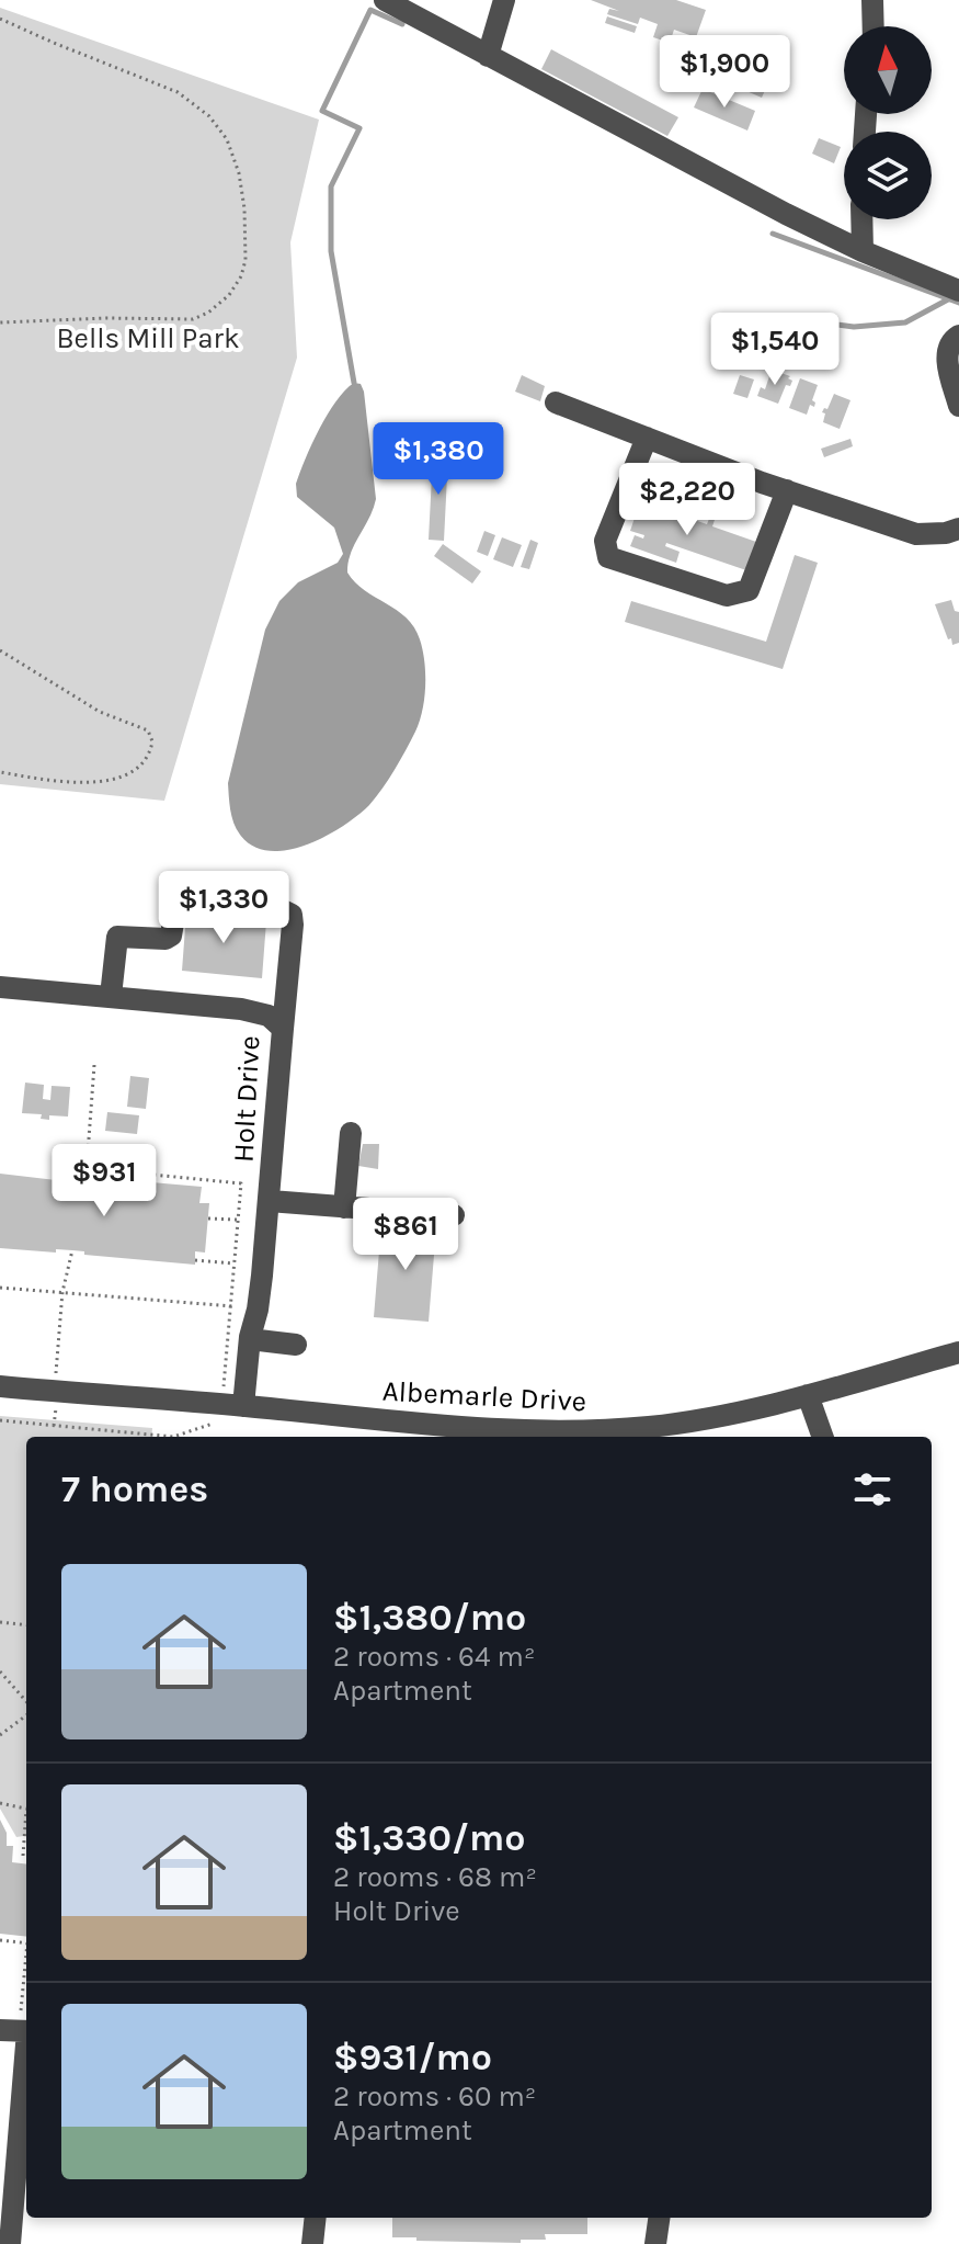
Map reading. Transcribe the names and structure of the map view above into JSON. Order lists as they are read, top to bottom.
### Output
{
  "streets": {
    "street": ["Holt Drive", "Albemarle Drive"]
  },
  "crossings": [
    ["Holt Drive", "Albemarle Drive"]
  ],
  "parks": ["Bells Mill Park"],
  "north": "top",
  "page": {
    "price": [
      "$1,900",
      "$1,540",
      "$1,380",
      "$2,220",
      "$1,330",
      "$931",
      "$861"
    ],
    "heading": "7 homes",
    "list": [
      {
        "name": "$1,380/mo",
        "note": "2 rooms · 64 m² · Apartment"
      },
      {
        "name": "$1,330/mo",
        "note": "2 rooms · 68 m² · Holt Drive"
      },
      {
        "name": "$931/mo",
        "note": "2 rooms · 60 m² · Apartment"
      }
    ]
  }
}
